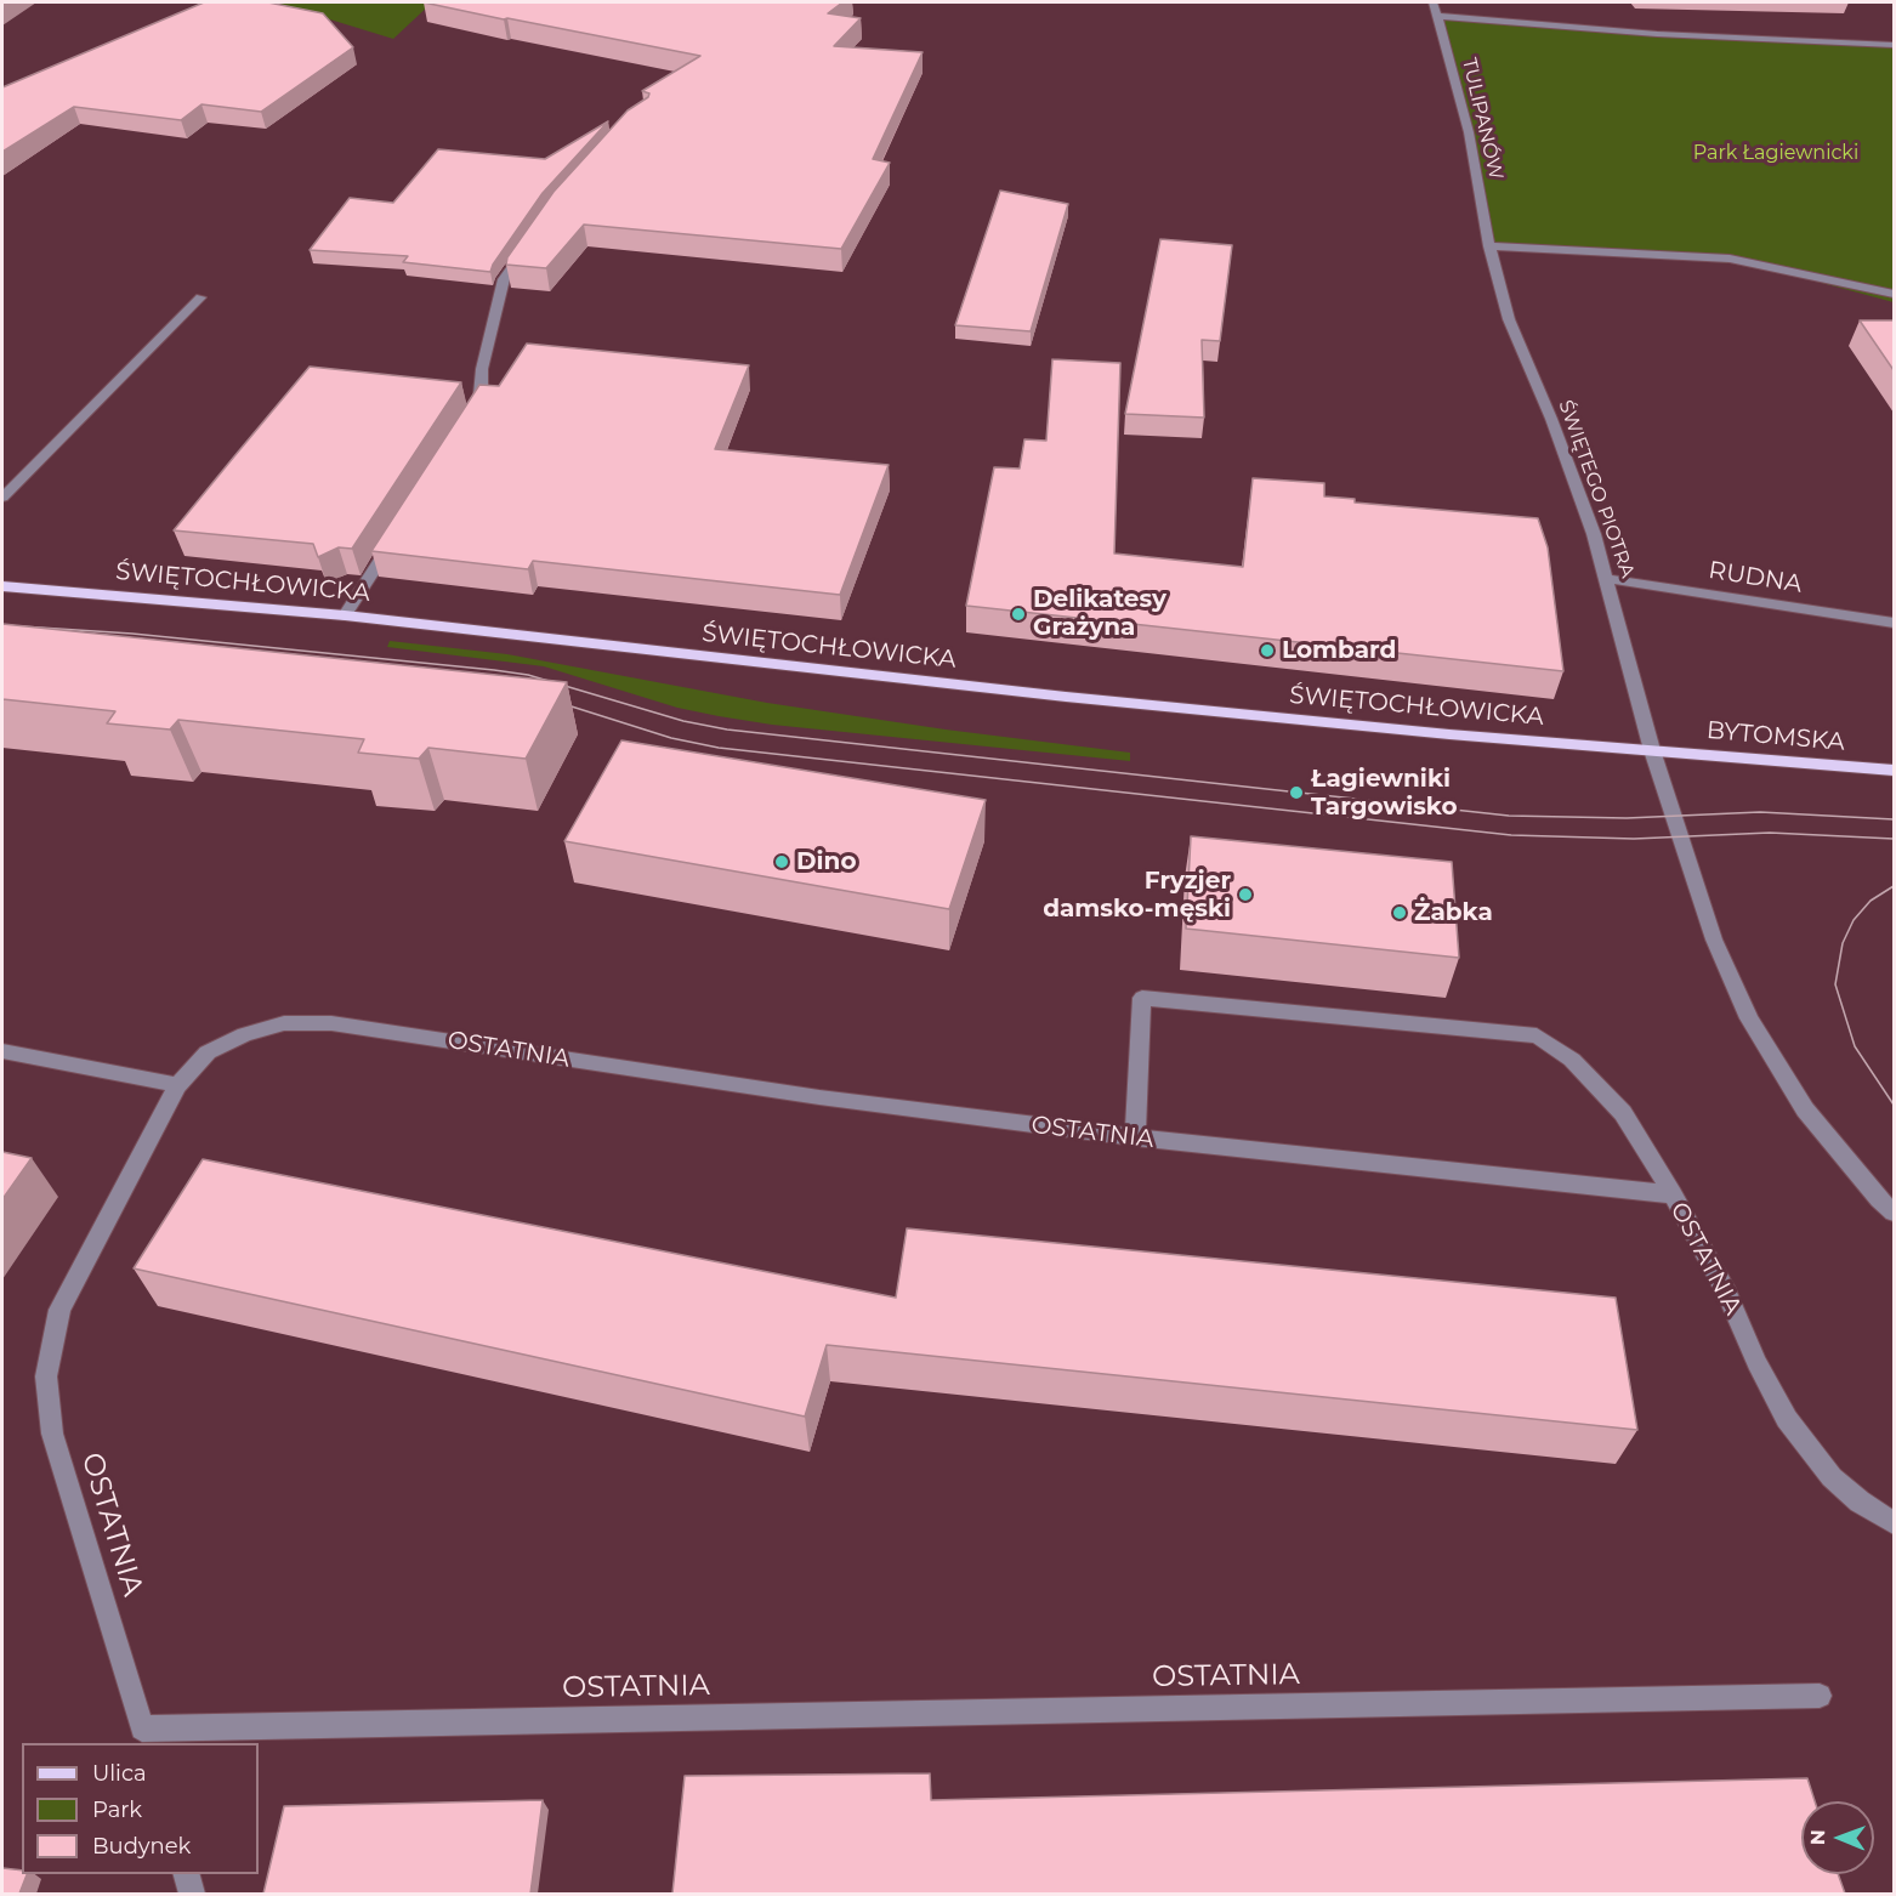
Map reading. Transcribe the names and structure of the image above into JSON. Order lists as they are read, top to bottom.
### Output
{
  "streets": {
    "main road": ["ŚWIĘTOCHŁOWICKA", "BYTOMSKA"],
    "street": [
      "TULIPANÓW",
      "ŚWIĘTEGO PIOTRA",
      "RUDNA",
      "OSTATNIA"
    ]
  },
  "crossings": [
    ["TULIPANÓW", "ŚWIĘTEGO PIOTRA"],
    ["ŚWIĘTEGO PIOTRA", "RUDNA"],
    ["ŚWIĘTEGO PIOTRA", "ŚWIĘTOCHŁOWICKA"],
    ["ŚWIĘTEGO PIOTRA", "BYTOMSKA"],
    ["ŚWIĘTOCHŁOWICKA", "BYTOMSKA"]
  ],
  "parks": ["Park Łagiewnicki"],
  "places": [
    "Delikatesy Grażyna",
    "Lombard",
    "Łagiewniki Targowisko",
    "Dino",
    "Fryzjer damsko-męski",
    "Żabka"
  ],
  "legend": ["Ulica", "Park", "Budynek"],
  "north": "left"
}
